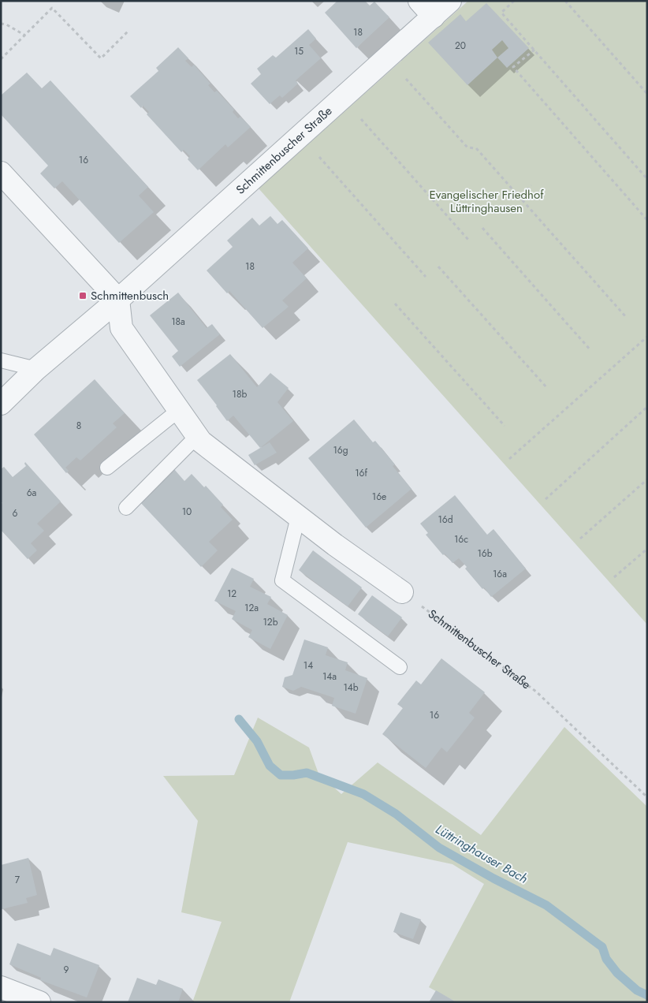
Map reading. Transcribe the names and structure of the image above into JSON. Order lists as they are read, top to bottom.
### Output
{
  "streets": {
    "street": ["Schmittenbuscher Straße"]
  },
  "water": ["Lüttringhauser Bach"],
  "parks": ["Evangelischer Friedhof Lüttringhausen"],
  "places": {
    "transit": ["Schmittenbusch"]
  },
  "house_numbers": [
    "18",
    "20",
    "15",
    "16",
    "18",
    "18a",
    "18b",
    "8",
    "16g",
    "16f",
    "6a",
    "16e",
    "10",
    "6",
    "16d",
    "16c",
    "16b",
    "16a",
    "12",
    "12a",
    "12b",
    "14",
    "14a",
    "14b",
    "16",
    "7",
    "9"
  ]
}
